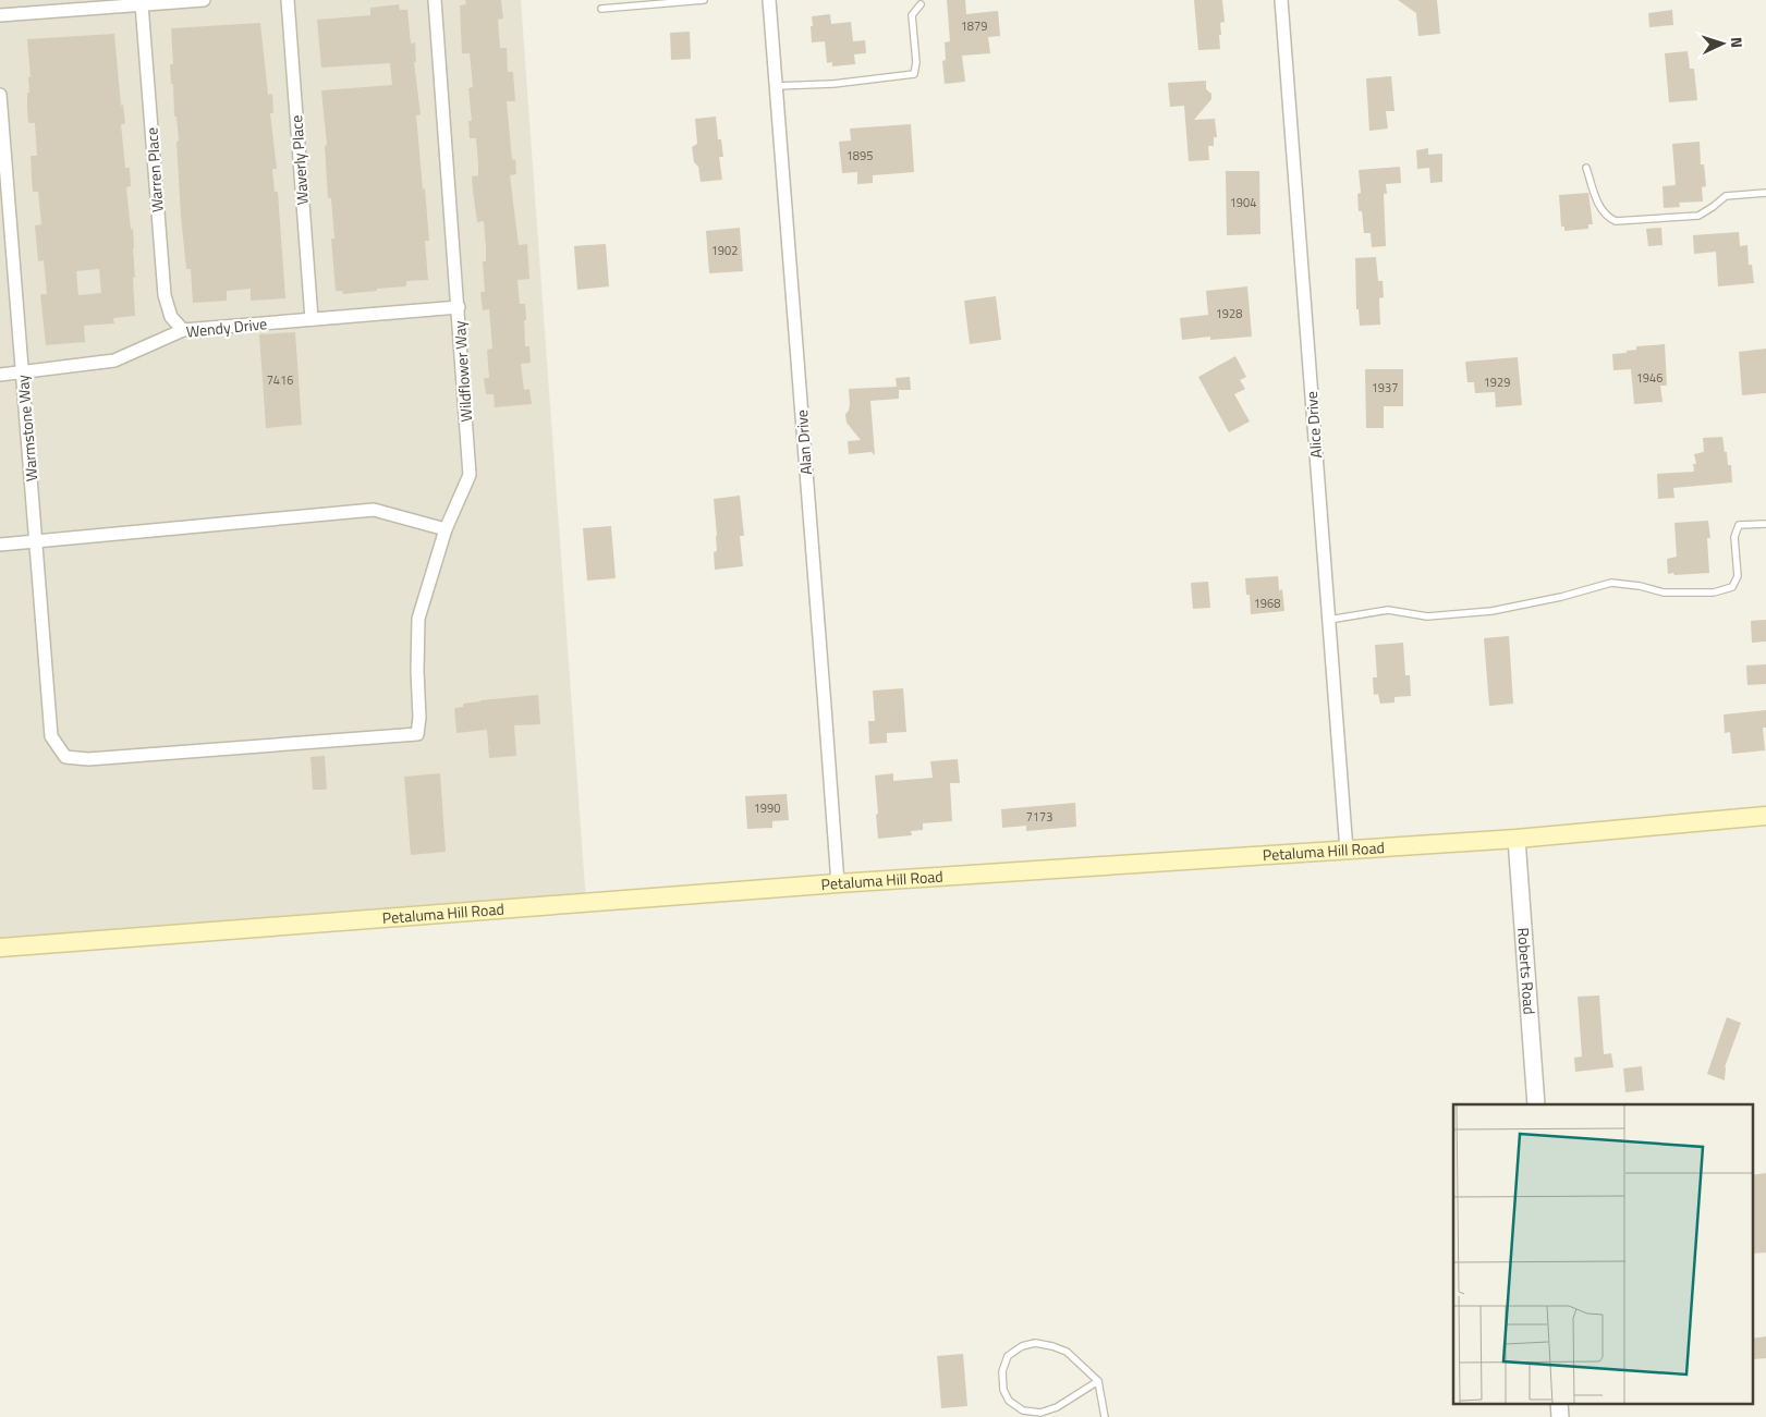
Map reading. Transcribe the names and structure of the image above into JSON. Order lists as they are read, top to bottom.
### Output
{
  "streets": {
    "main road": ["Petaluma Hill Road"],
    "street": [
      "Waverly Place",
      "Warren Place",
      "Wendy Drive",
      "Wildflower Way",
      "Alice Drive",
      "Warmstone Way",
      "Alan Drive",
      "Roberts Road"
    ]
  },
  "crossings": [
    ["Waverly Place", "Wendy Drive"],
    ["Warren Place", "Wendy Drive"],
    ["Wendy Drive", "Wildflower Way"],
    ["Wendy Drive", "Warmstone Way"],
    ["Wildflower Way", "Warmstone Way"],
    ["Alice Drive", "Petaluma Hill Road"],
    ["Alan Drive", "Petaluma Hill Road"],
    ["Petaluma Hill Road", "Roberts Road"]
  ],
  "house_numbers": [
    "1879",
    "1895",
    "1904",
    "1902",
    "1928",
    "1946",
    "7416",
    "1929",
    "1937",
    "1968",
    "1990",
    "7173"
  ],
  "north": "right"
}
